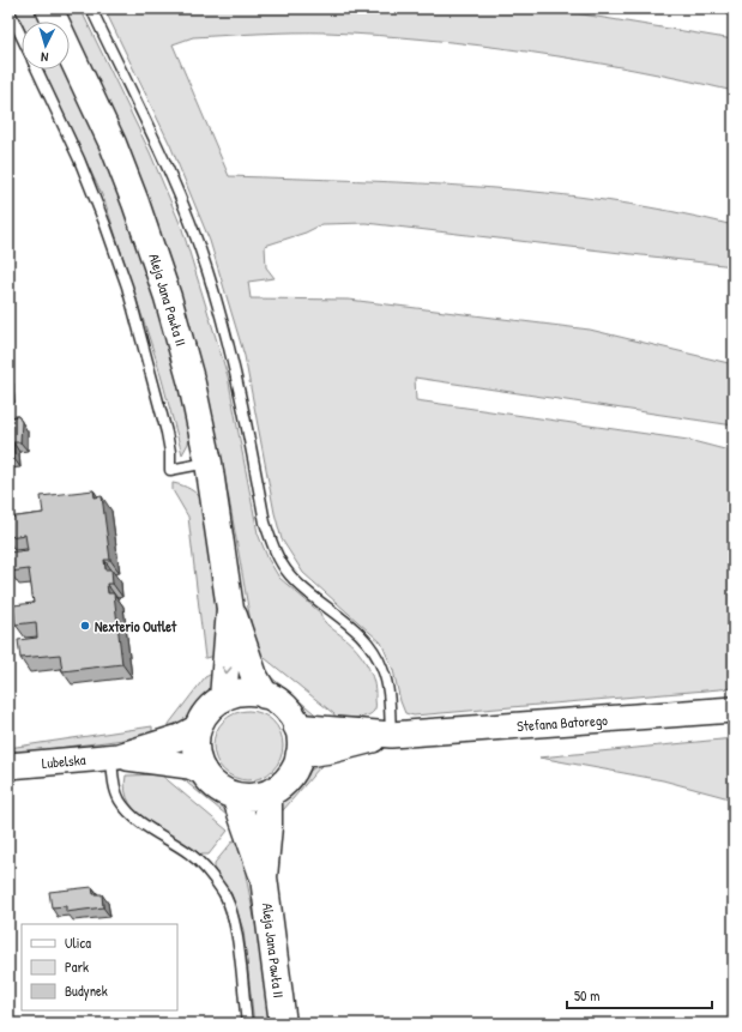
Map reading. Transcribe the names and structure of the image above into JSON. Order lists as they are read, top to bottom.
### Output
{
  "streets": {
    "main road": ["Aleja Jana Pawła II"],
    "street": ["Stefana Batorego", "Lubelska"]
  },
  "crossings": [
    ["Aleja Jana Pawła II", "Stefana Batorego"],
    ["Aleja Jana Pawła II", "Lubelska"],
    ["Stefana Batorego", "Lubelska"]
  ],
  "places": ["Nexterio Outlet"],
  "legend": ["Ulica", "Park", "Budynek"],
  "scale_bar": "50 m",
  "north": "bottom"
}
